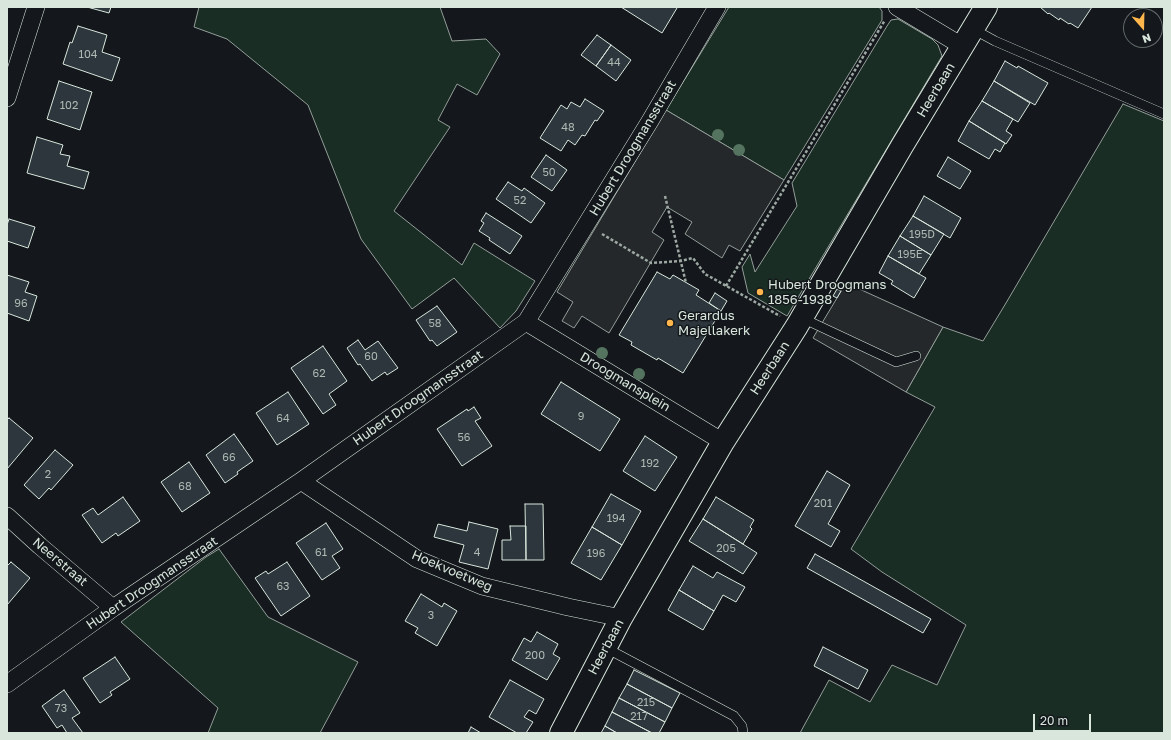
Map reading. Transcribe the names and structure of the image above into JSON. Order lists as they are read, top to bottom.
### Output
{
  "streets": {
    "street": [
      "Heerbaan",
      "Hubert Droogmansstraat",
      "Droogmansplein",
      "Neerstraat",
      "Hoekvoetweg"
    ]
  },
  "crossings": [
    ["Heerbaan", "Droogmansplein"],
    ["Heerbaan", "Hoekvoetweg"],
    ["Hubert Droogmansstraat", "Droogmansplein"],
    ["Hubert Droogmansstraat", "Neerstraat"],
    ["Hubert Droogmansstraat", "Hoekvoetweg"]
  ],
  "places": ["Hubert Droogmans 1856-1938", "Gerardus Majellakerk"],
  "house_numbers": [
    "104",
    "44",
    "102",
    "48",
    "50",
    "52",
    "195D",
    "195E",
    "96",
    "58",
    "60",
    "62",
    "9",
    "64",
    "56",
    "66",
    "192",
    "2",
    "68",
    "201",
    "194",
    "205",
    "61",
    "4",
    "196",
    "63",
    "3",
    "200",
    "215",
    "73",
    "217"
  ],
  "scale_bar": "20 m",
  "north": "bottom"
}
